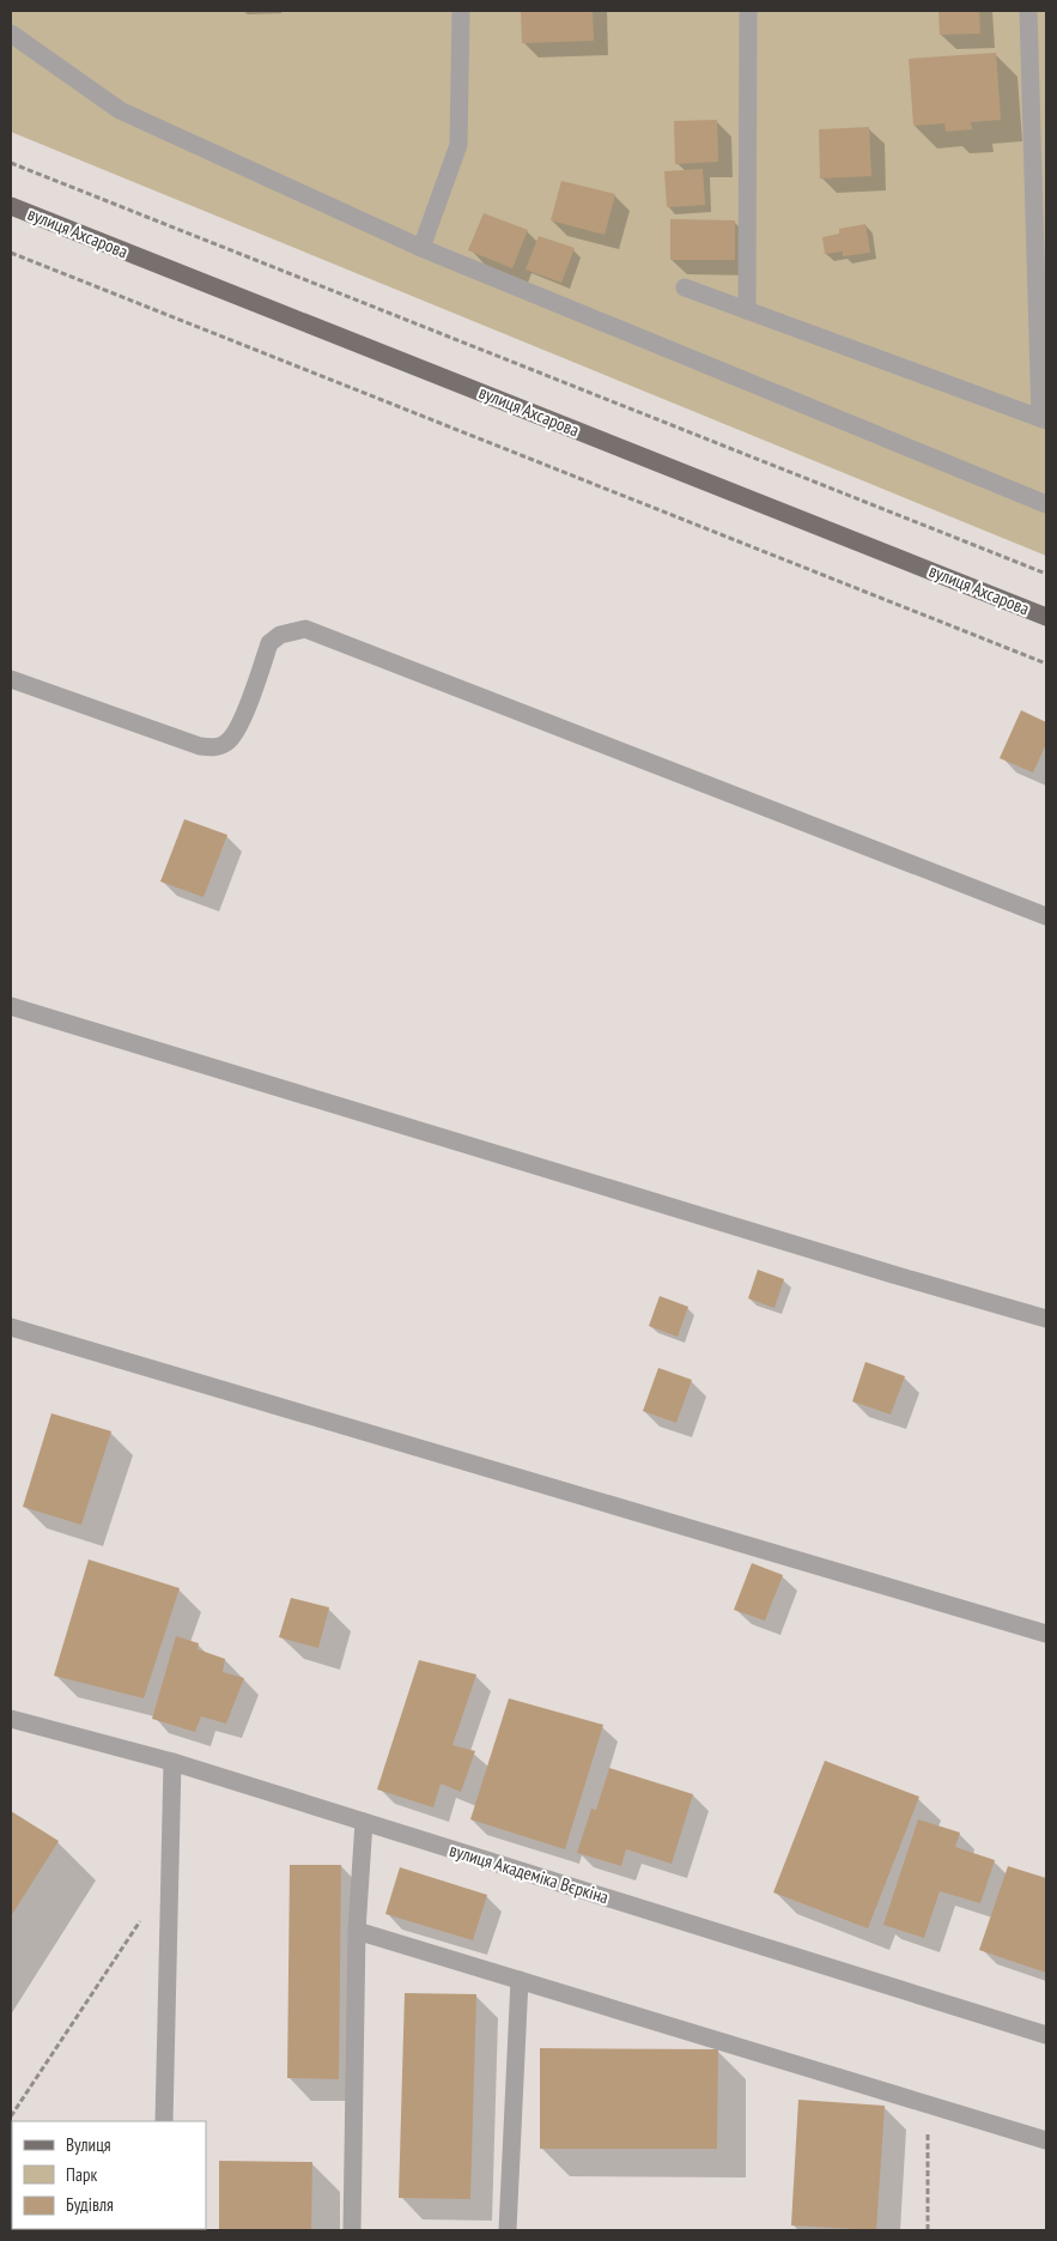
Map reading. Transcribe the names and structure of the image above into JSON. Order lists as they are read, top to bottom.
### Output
{
  "streets": {
    "main road": ["вулиця Ахсарова"],
    "street": ["вулиця Академіка Вєркіна"]
  },
  "legend": ["Вулиця", "Парк", "Будівля"]
}
